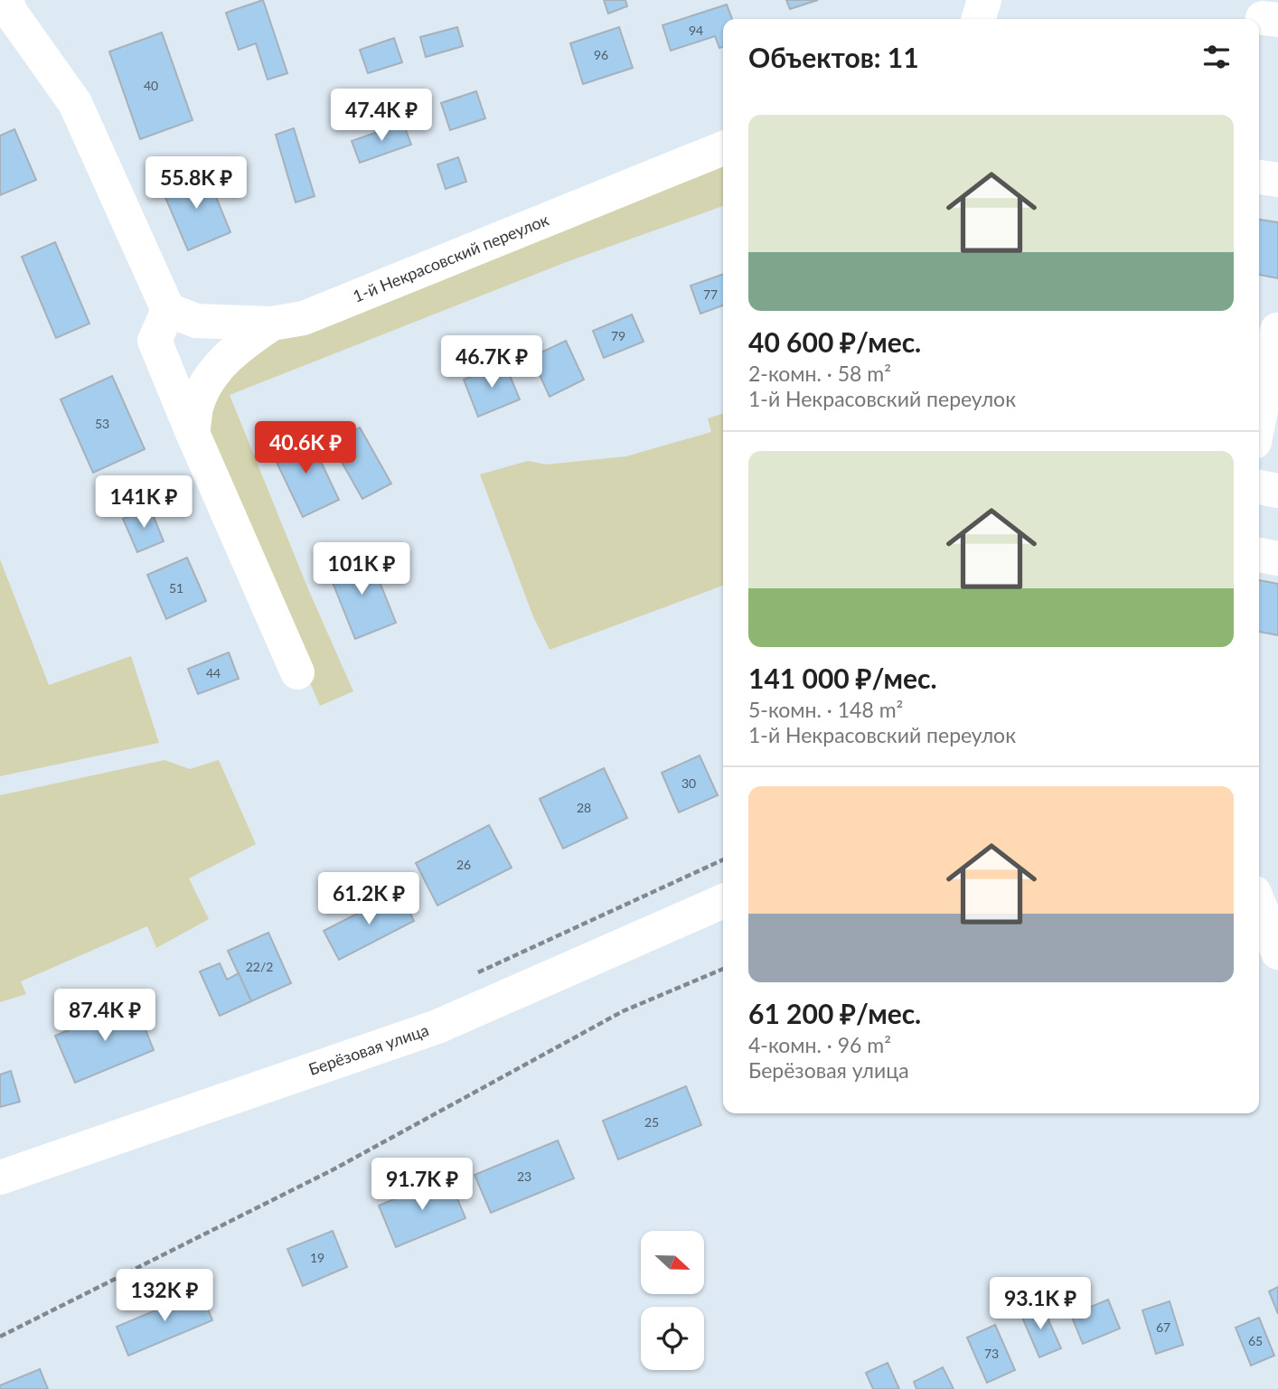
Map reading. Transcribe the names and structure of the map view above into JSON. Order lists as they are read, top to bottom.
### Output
{
  "streets": {
    "street": ["1-й Некрасовский переулок", "Берёзовая улица"]
  },
  "house_numbers": [
    "94",
    "96",
    "40",
    "77",
    "79",
    "53",
    "51",
    "44",
    "30",
    "28",
    "26",
    "22/2",
    "25",
    "23",
    "19",
    "67",
    "65",
    "73"
  ],
  "north": "right",
  "page": {
    "heading": "Объектов: 11",
    "price": [
      "47.4K ₽",
      "55.8K ₽",
      "46.7K ₽",
      "40.6K ₽",
      "141K ₽",
      "101K ₽",
      "61.2K ₽",
      "87.4K ₽",
      "91.7K ₽",
      "132K ₽",
      "93.1K ₽"
    ],
    "list": [
      {
        "name": "40 600 ₽/мес.",
        "note": "2-комн. · 58 m² · 1-й Некрасовский переулок"
      },
      {
        "name": "141 000 ₽/мес.",
        "note": "5-комн. · 148 m² · 1-й Некрасовский переулок"
      },
      {
        "name": "61 200 ₽/мес.",
        "note": "4-комн. · 96 m² · Берёзовая улица"
      }
    ]
  }
}
